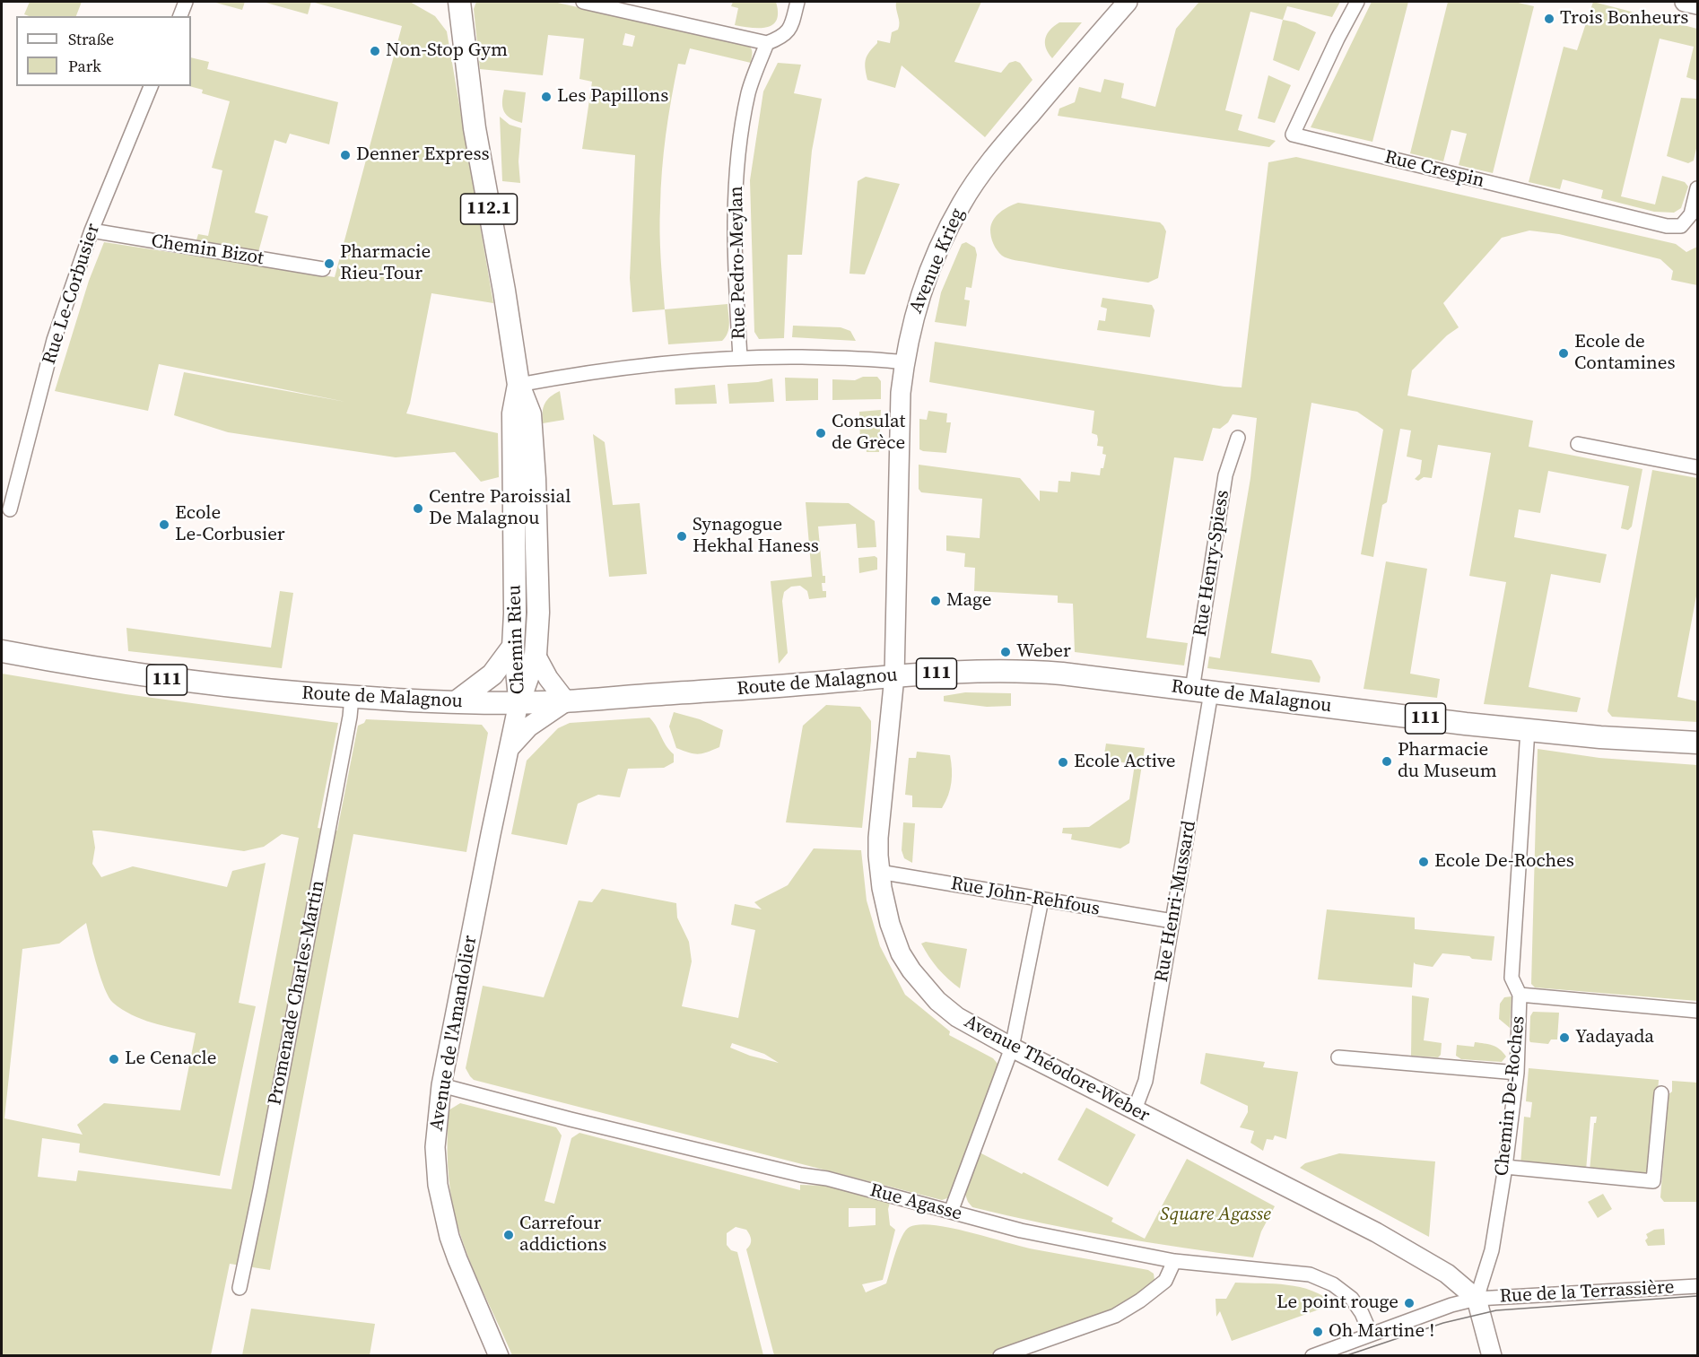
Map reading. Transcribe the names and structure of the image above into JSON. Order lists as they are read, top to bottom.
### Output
{
  "streets": {
    "main road": [
      "112.1",
      "Chemin Rieu",
      "111",
      "Route de Malagnou"
    ],
    "street": [
      "Rue Crespin",
      "Chemin Bizot",
      "Avenue Krieg",
      "Rue Pedro-Meylan",
      "Rue Le-Corbusier",
      "Rue Henry-Spiess",
      "Rue John-Rehfous",
      "Rue Henri-Mussard",
      "Promenade Charles-Martin",
      "Avenue de l'Amandolier",
      "Avenue Théodore-Weber",
      "Chemin De-Roches",
      "Rue Agasse",
      "Rue de la Terrassière"
    ]
  },
  "crossings": [
    ["Chemin Bizot", "Rue Le-Corbusier"],
    ["Avenue Krieg", "Rue Pedro-Meylan"],
    ["Avenue Krieg", "Route de Malagnou"],
    ["Avenue Krieg", "Avenue Théodore-Weber"],
    ["Rue Pedro-Meylan", "Chemin Rieu"],
    ["Rue Henry-Spiess", "Route de Malagnou"],
    ["Rue Henry-Spiess", "Rue Henri-Mussard"],
    ["Chemin Rieu", "Route de Malagnou"],
    ["Chemin Rieu", "Avenue de l'Amandolier"],
    ["Route de Malagnou", "Rue Henri-Mussard"],
    ["Route de Malagnou", "Promenade Charles-Martin"],
    ["Route de Malagnou", "Avenue de l'Amandolier"],
    ["Route de Malagnou", "Avenue Théodore-Weber"],
    ["Route de Malagnou", "Chemin De-Roches"],
    ["Rue John-Rehfous", "Rue Henri-Mussard"],
    ["Rue John-Rehfous", "Avenue Théodore-Weber"],
    ["Rue Henri-Mussard", "Avenue Théodore-Weber"],
    ["Avenue de l'Amandolier", "Rue Agasse"],
    ["Avenue Théodore-Weber", "Chemin De-Roches"],
    ["Avenue Théodore-Weber", "Rue de la Terrassière"],
    ["Chemin De-Roches", "Rue de la Terrassière"],
    ["Rue Agasse", "Rue de la Terrassière"]
  ],
  "parks": ["Square Agasse"],
  "places": [
    "Trois Bonheurs",
    "Non-Stop Gym",
    "Les Papillons",
    "Denner Express",
    "Pharmacie Rieu-Tour",
    "Ecole de Contamines",
    "Consulat de Grèce",
    "Centre Paroissial De Malagnou",
    "Ecole Le-Corbusier",
    "Synagogue Hekhal Haness",
    "Mage",
    "Weber",
    "Pharmacie du Museum",
    "Ecole Active",
    "Ecole De-Roches",
    "Yadayada",
    "Le Cenacle",
    "Carrefour addictions",
    "Le point rouge",
    "Oh Martine !"
  ],
  "legend": ["Straße", "Park"]
}
